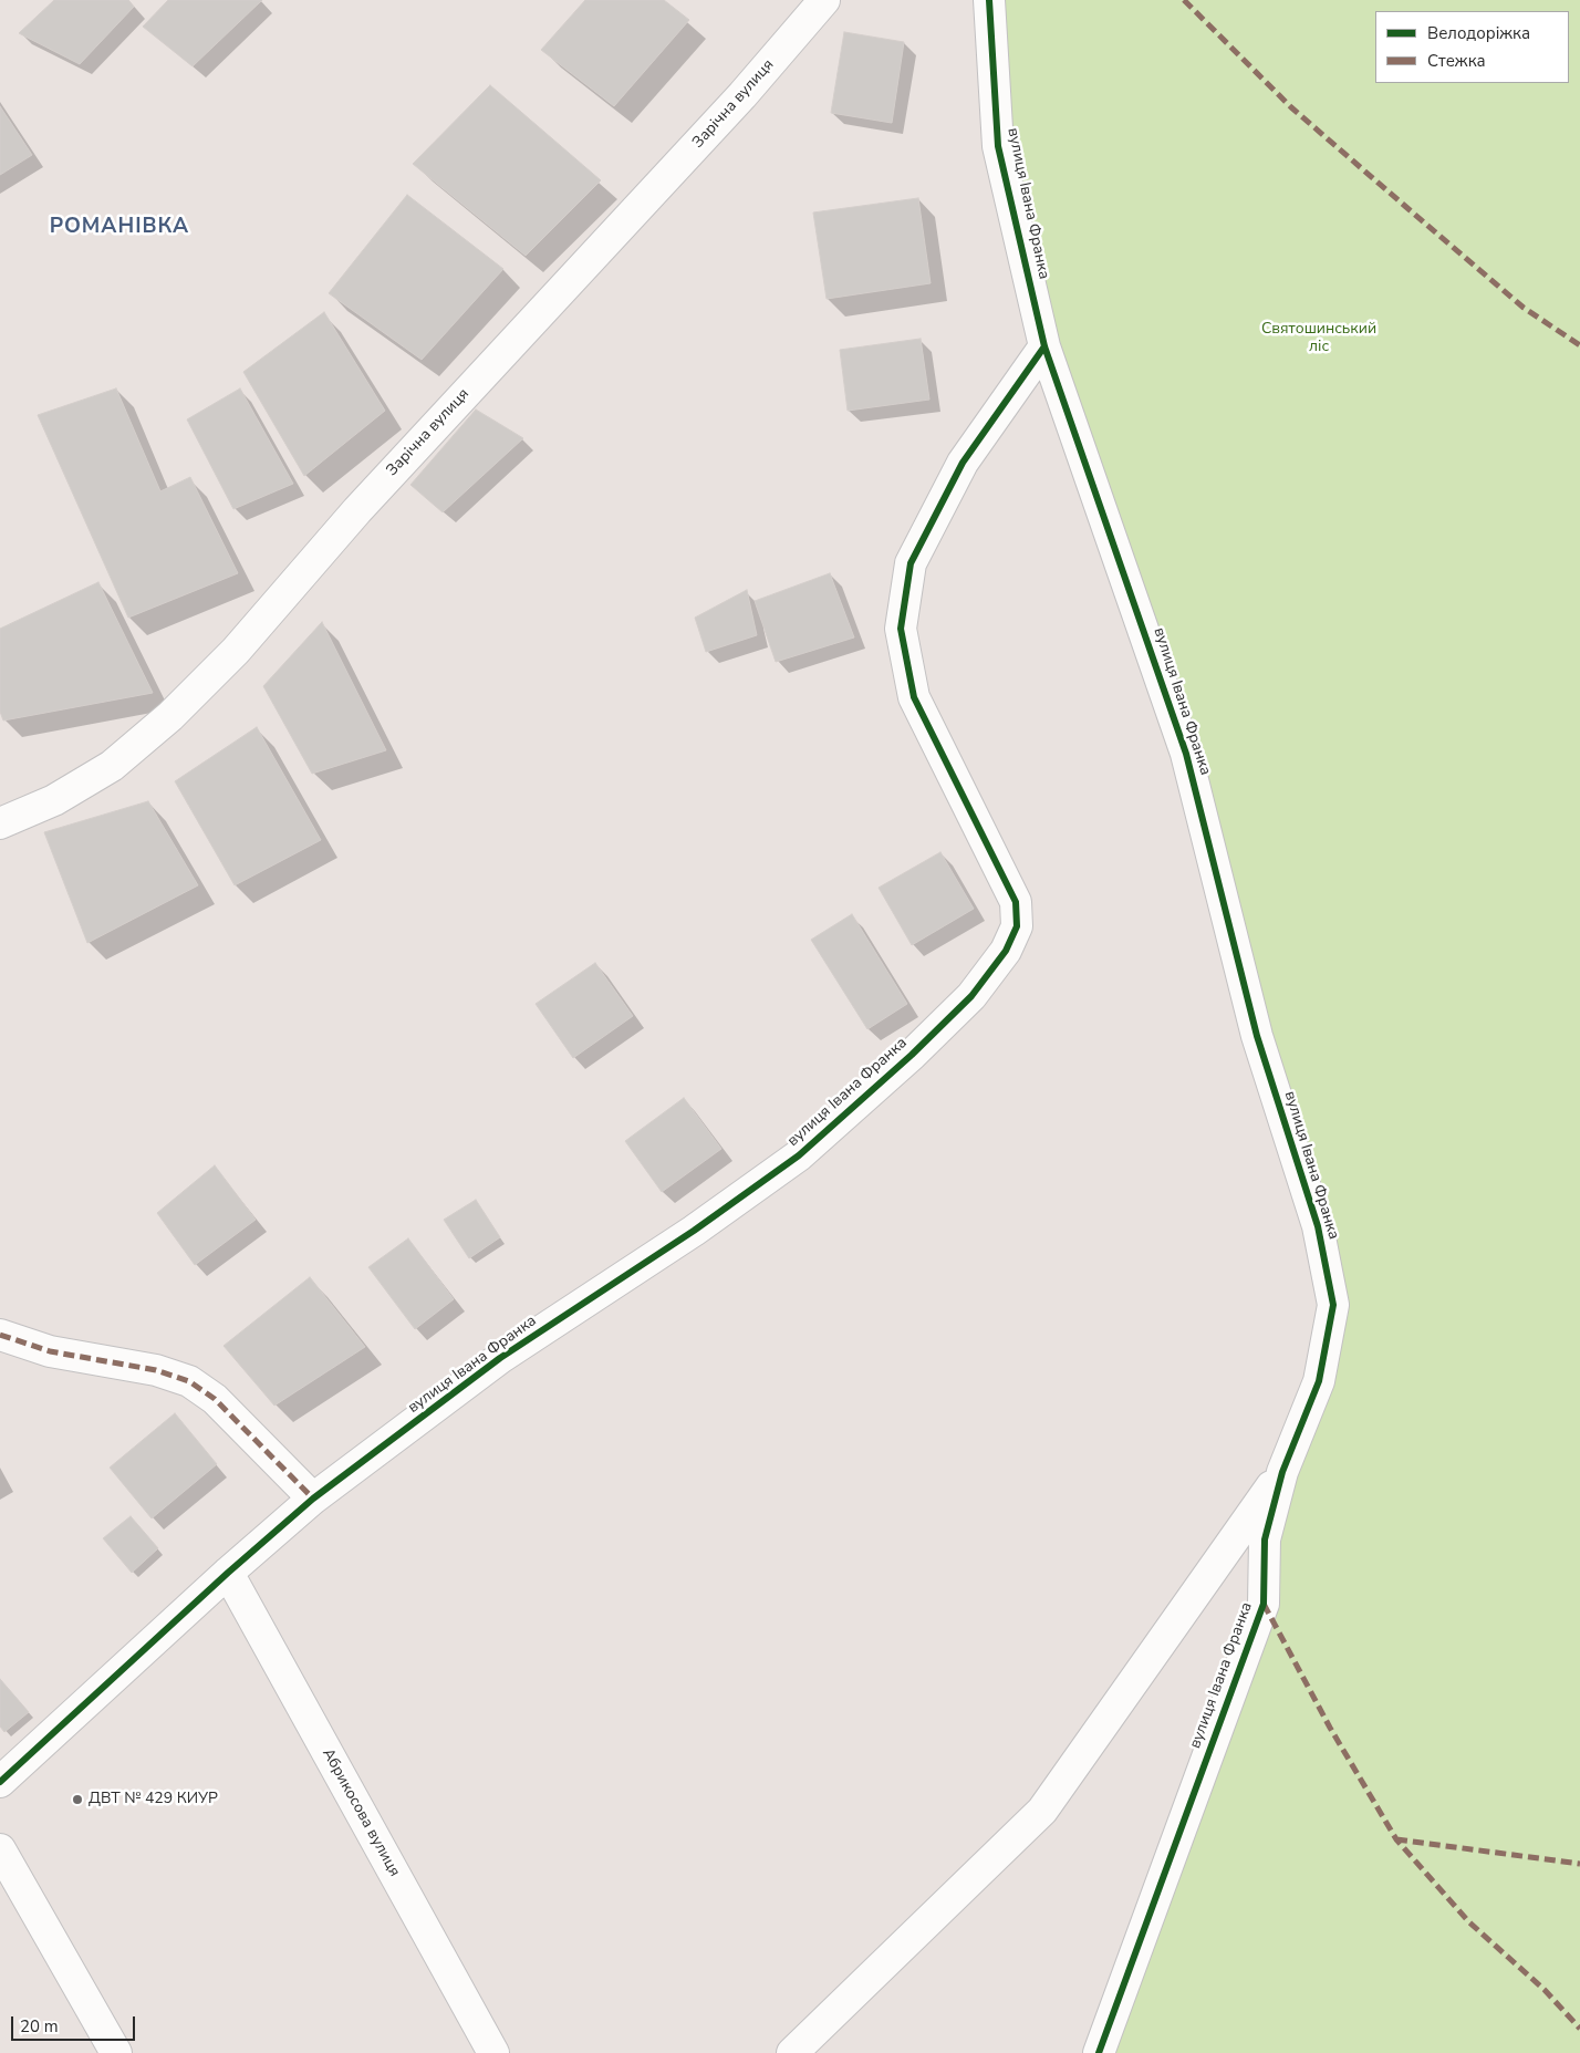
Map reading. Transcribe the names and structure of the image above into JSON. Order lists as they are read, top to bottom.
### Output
{
  "streets": {
    "street": ["Зарічна вулиця", "вулиця Івана Франка", "Абрикосова вулиця"]
  },
  "crossings": [
    ["вулиця Івана Франка", "Абрикосова вулиця"]
  ],
  "districts": ["РОМАНІВКА"],
  "parks": ["Святошинський ліс"],
  "places": ["ДВТ № 429 КИУР"],
  "legend": ["Велодоріжка", "Стежка"],
  "scale_bar": "20 m"
}
